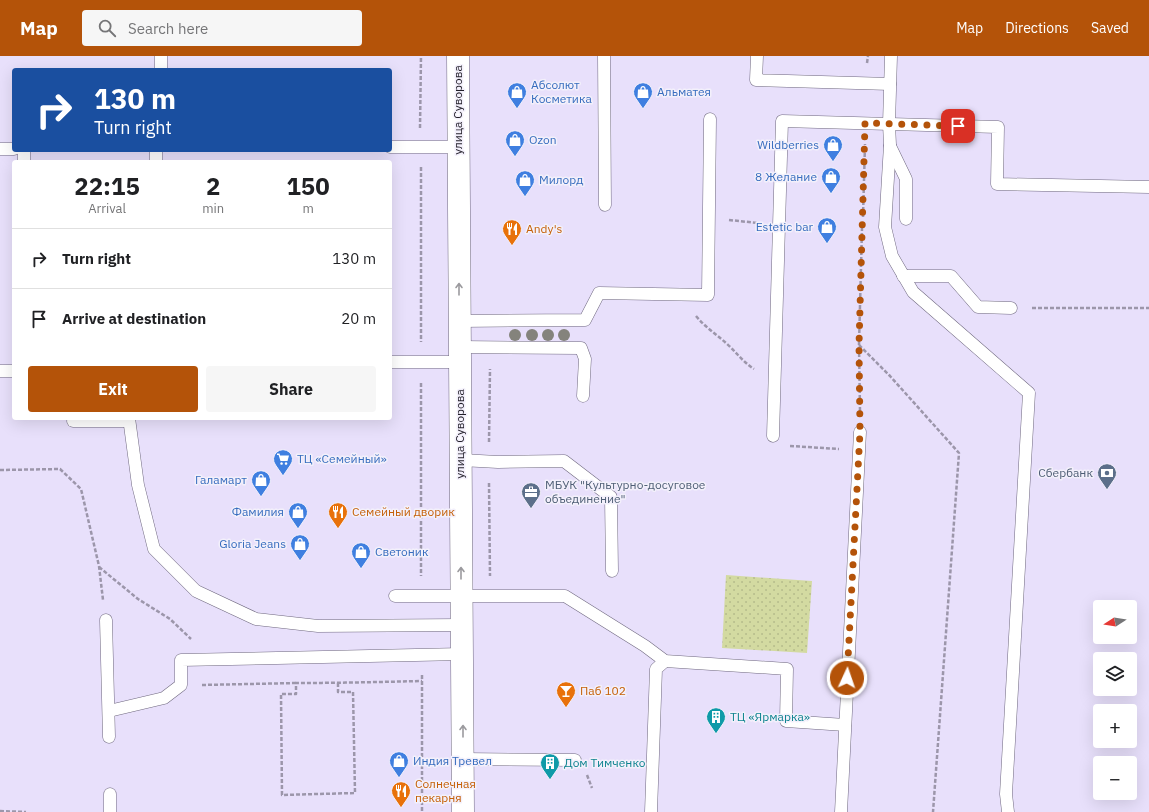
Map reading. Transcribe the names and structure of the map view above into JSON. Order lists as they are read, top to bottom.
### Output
{
  "streets": {
    "street": ["улица Суворова"]
  },
  "one_way": ["улица Суворова"],
  "places": {
    "shop": [
      "Абсолют Косметика",
      "Альматея",
      "Ozon",
      "Wildberries",
      "8 Желание",
      "Милорд",
      "Estetic bar",
      "Галамарт",
      "Фамилия",
      "Gloria Jeans",
      "Светоник",
      "Индия Тревел"
    ],
    "restaurant": ["Andy's", "Семейный дворик", "Солнечная пекарня"],
    "supermarket": ["ТЦ «Семейный»"],
    "bank": ["Сбербанк"],
    "office": ["МБУК \"Культурно-досуговое объединение\""],
    "bar": ["Паб 102"],
    "building": ["ТЦ «Ярмарка»", "Дом Тимченко"]
  },
  "north": "left",
  "page": {
    "header": "Map",
    "search": "Search here",
    "nav": ["Map", "Directions", "Saved"],
    "turn": ["130 m", "Turn right"],
    "eta": [
      "22:15",
      "Arrival",
      "2",
      "min",
      "150",
      "m"
    ],
    "list": [
      {
        "name": "Turn right",
        "value": "130 m"
      },
      {
        "name": "Arrive at destination",
        "value": "20 m"
      }
    ],
    "buttons": ["Exit", "Share"],
    "map_buttons": ["+", "−"]
  }
}
